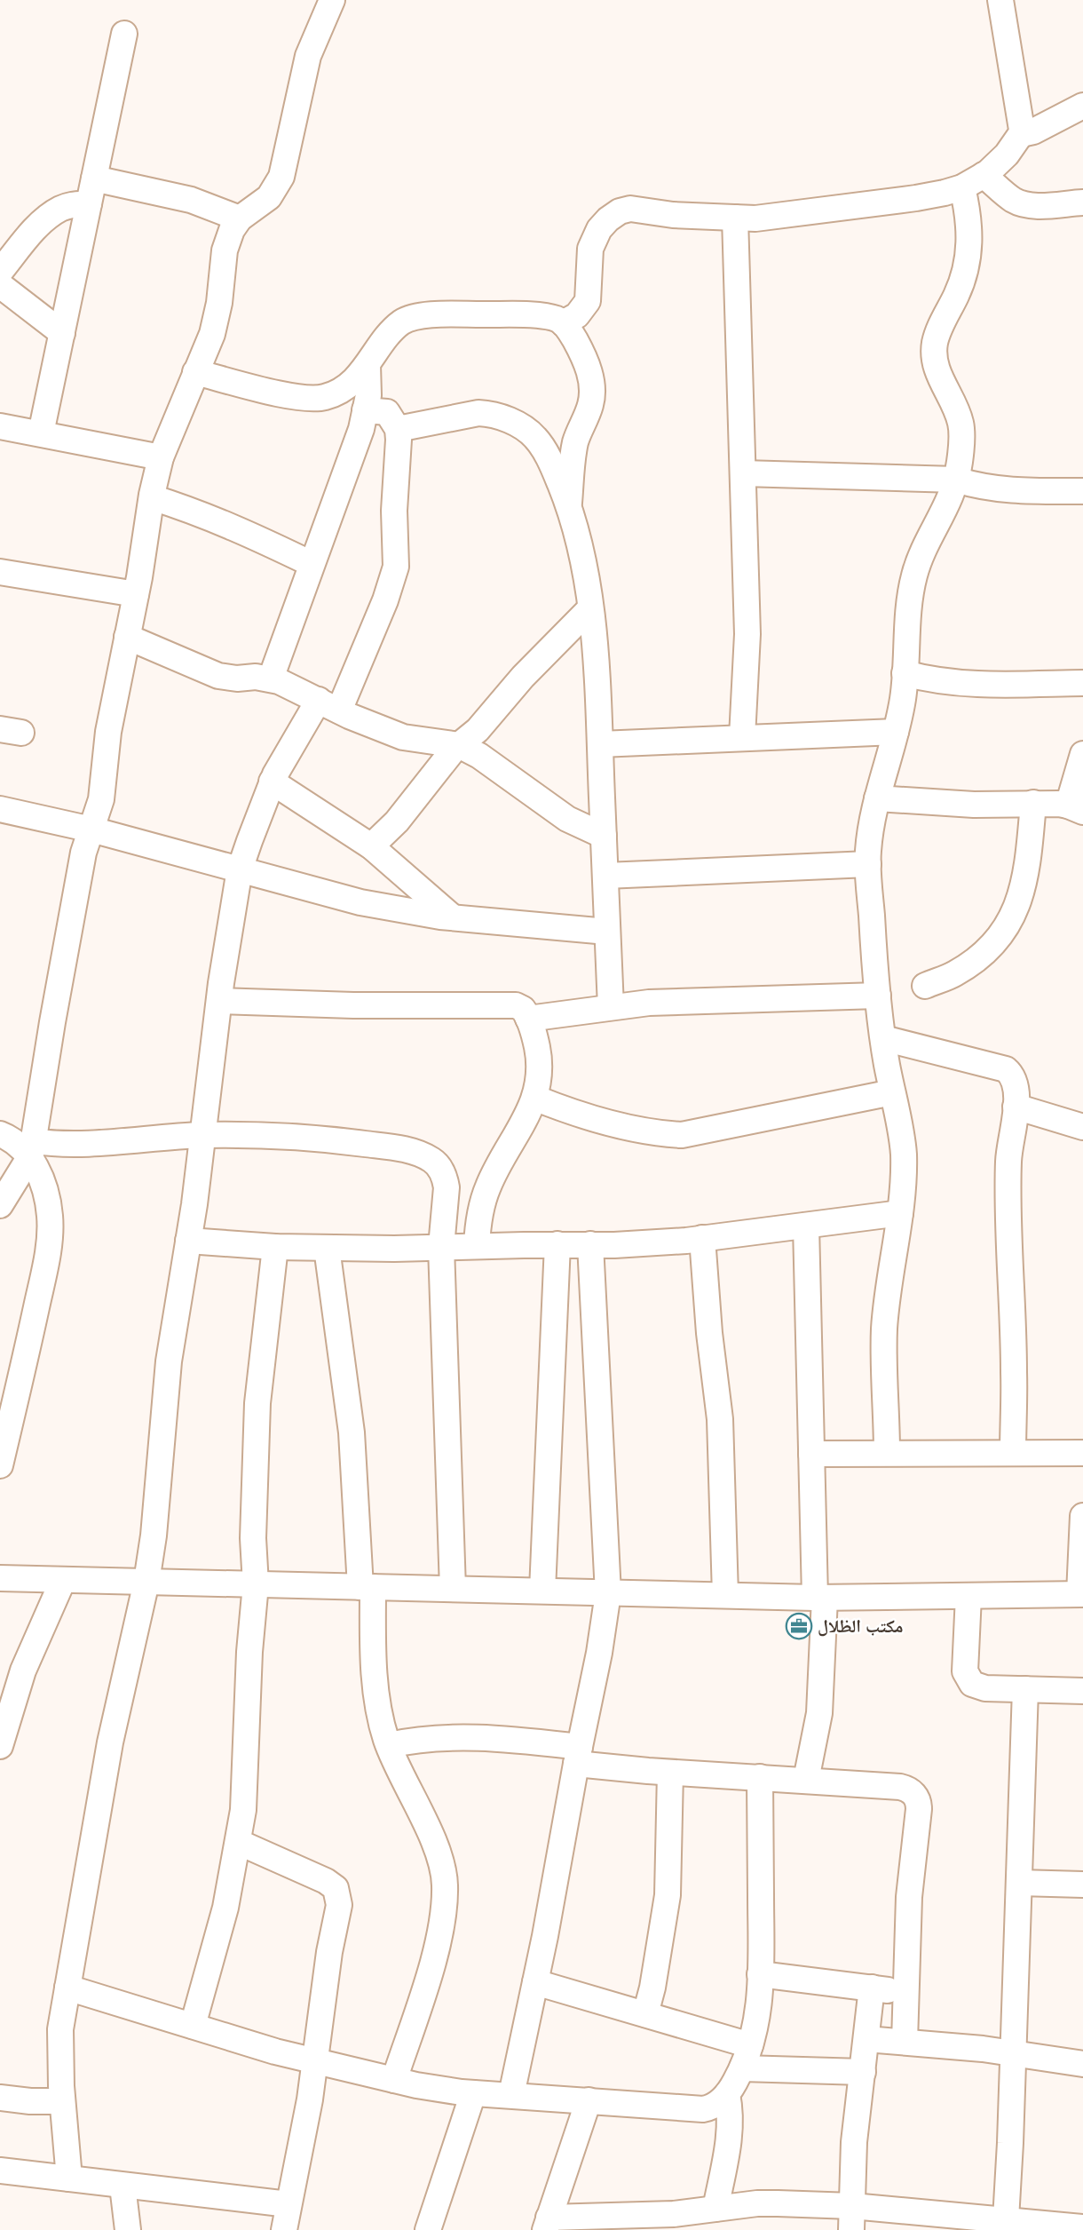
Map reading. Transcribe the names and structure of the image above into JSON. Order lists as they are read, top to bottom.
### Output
{
  "places": {
    "office": ["مكتب الظلال"]
  }
}
